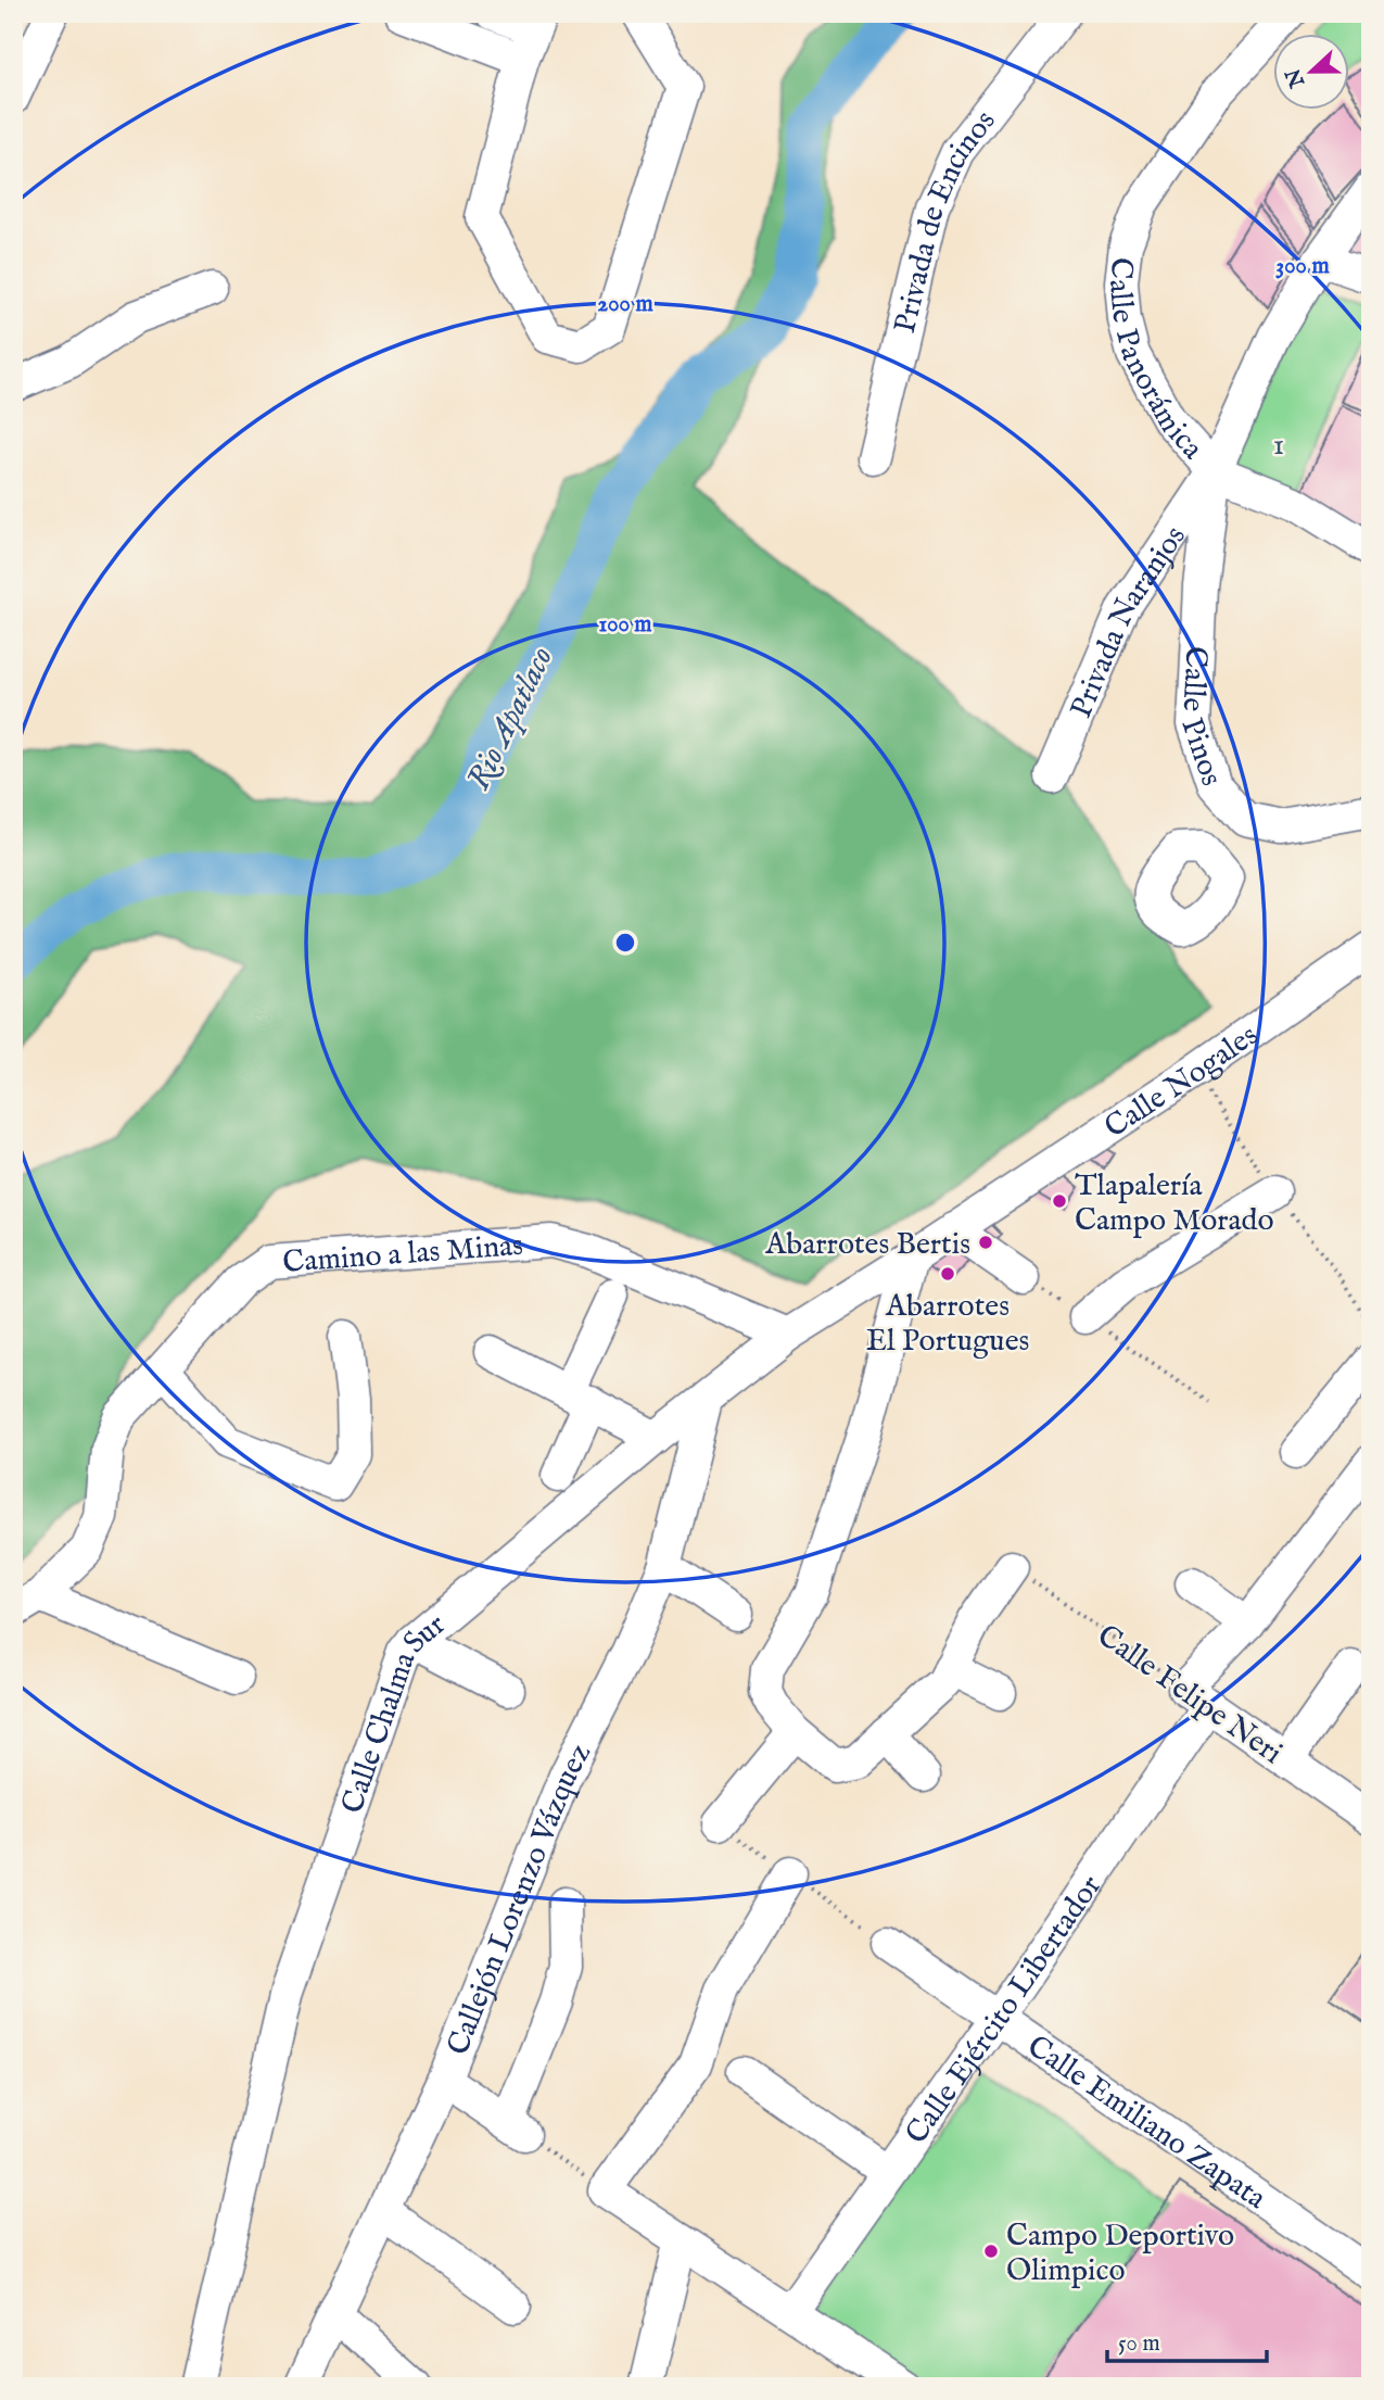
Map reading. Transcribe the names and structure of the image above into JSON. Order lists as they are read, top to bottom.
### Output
{
  "streets": {
    "street": [
      "Privada de Encinos",
      "Calle Panorámica",
      "Privada Naranjos",
      "Calle Pinos",
      "Calle Nogales",
      "Camino a las Minas",
      "Calle Felipe Neri",
      "Calle Chalma Sur",
      "Callejón Lorenzo Vázquez",
      "Calle Ejército Libertador",
      "Calle Emiliano Zapata"
    ]
  },
  "crossings": [
    ["Calle Panorámica", "Privada Naranjos"],
    ["Calle Panorámica", "Calle Pinos"],
    ["Privada Naranjos", "Calle Pinos"],
    ["Calle Nogales", "Calle Chalma Sur"],
    ["Camino a las Minas", "Calle Chalma Sur"],
    ["Calle Felipe Neri", "Calle Ejército Libertador"],
    ["Calle Chalma Sur", "Callejón Lorenzo Vázquez"],
    ["Calle Ejército Libertador", "Calle Emiliano Zapata"]
  ],
  "water": ["Rio Apatlaco"],
  "parks": ["1"],
  "places": [
    "Tlapalería Campo Morado",
    "Abarrotes Bertis",
    "Abarrotes El Portugues",
    "Campo Deportivo Olimpico"
  ],
  "scale_bar": "50 m",
  "north": "left",
  "rings": ["300 m", "200 m", "100 m"]
}
